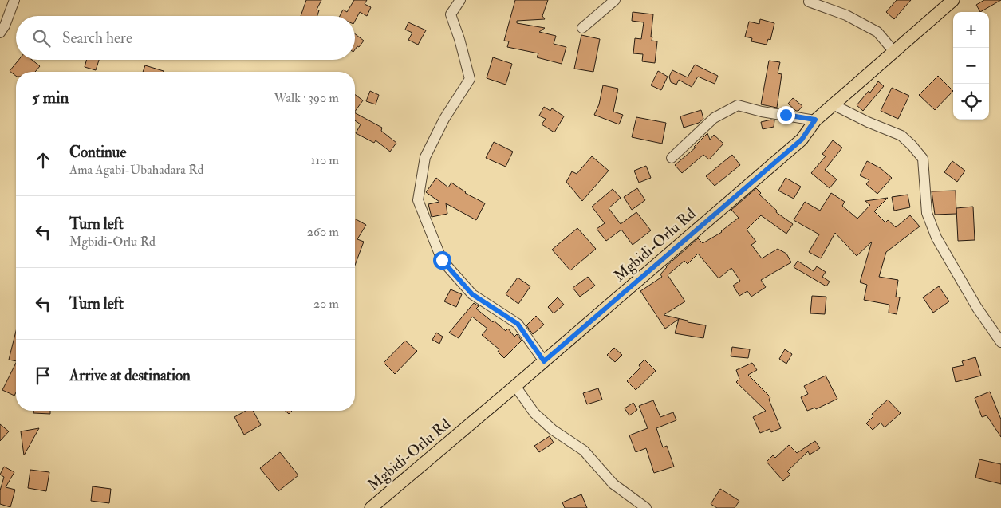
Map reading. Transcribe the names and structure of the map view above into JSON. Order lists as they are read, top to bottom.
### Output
{
  "streets": {
    "main road": ["Mgbidi-Orlu Rd"]
  },
  "page": {
    "map_buttons": ["+", "−"],
    "search": "Search here",
    "heading": ["5 min", "Walk · 390 m"],
    "list": [
      ["Continue", "Ama Agabi-Ubahadara Rd", "110 m"],
      ["Turn left", "Mgbidi-Orlu Rd", "260 m"],
      ["Turn left", "20 m"],
      "Arrive at destination"
    ]
  }
}
